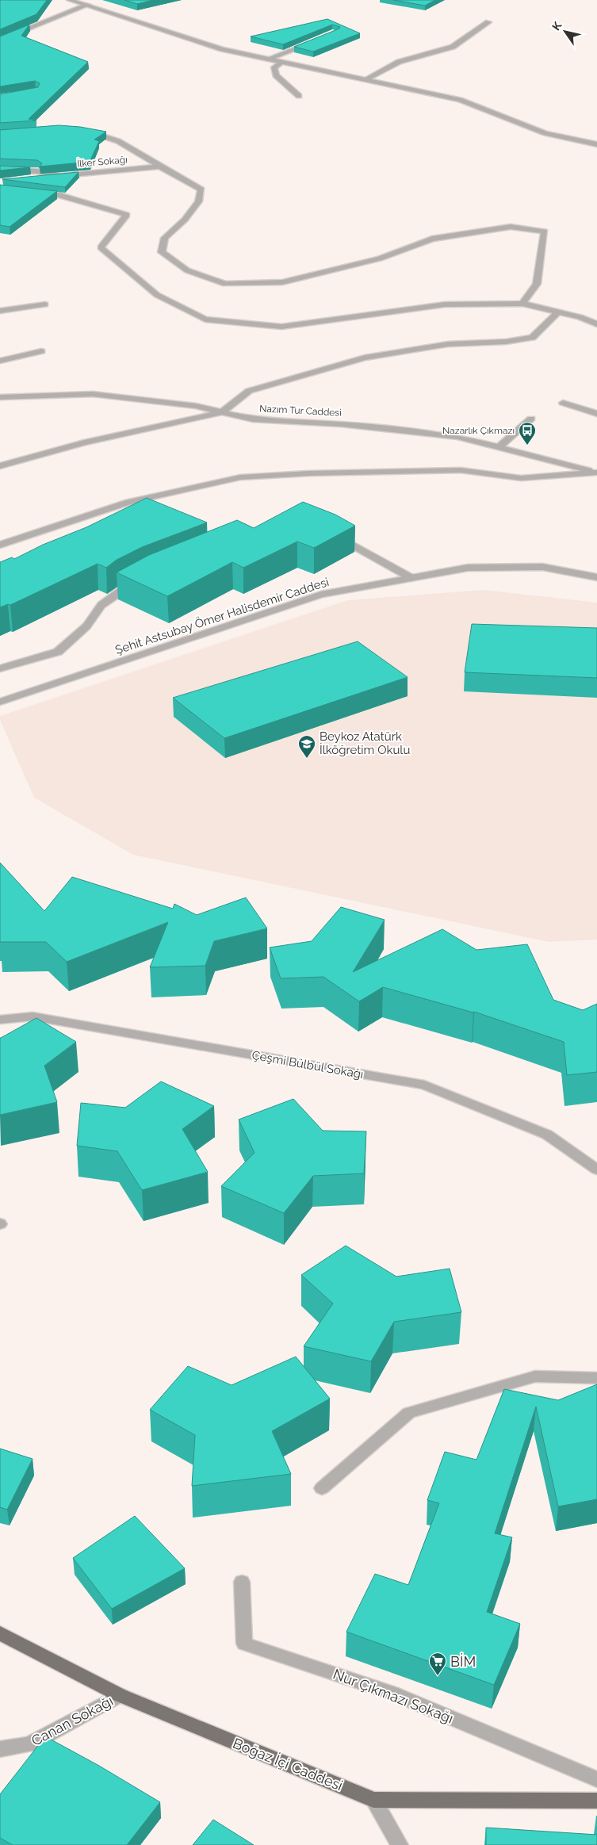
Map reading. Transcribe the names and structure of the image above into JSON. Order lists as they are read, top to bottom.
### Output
{
  "streets": {
    "main road": ["Boğaz İçi Caddesi"],
    "street": [
      "İlker Sokağı",
      "Nazım Tur Caddesi",
      "Şehit Astsubay Ömer Halisdemir Caddesi",
      "Çeşmi Bülbül Sokağı",
      "Nur Çıkmazı Sokağı",
      "Canan Sokağı"
    ]
  },
  "crossings": [
    ["Canan Sokağı", "Boğaz İçi Caddesi"]
  ],
  "places": {
    "bus stop": ["Nazarlık Çıkmazı"],
    "school or university": ["Beykoz Atatürk İlköğretim Okulu"],
    "supermarket": ["BİM"]
  },
  "north": "top left"
}
